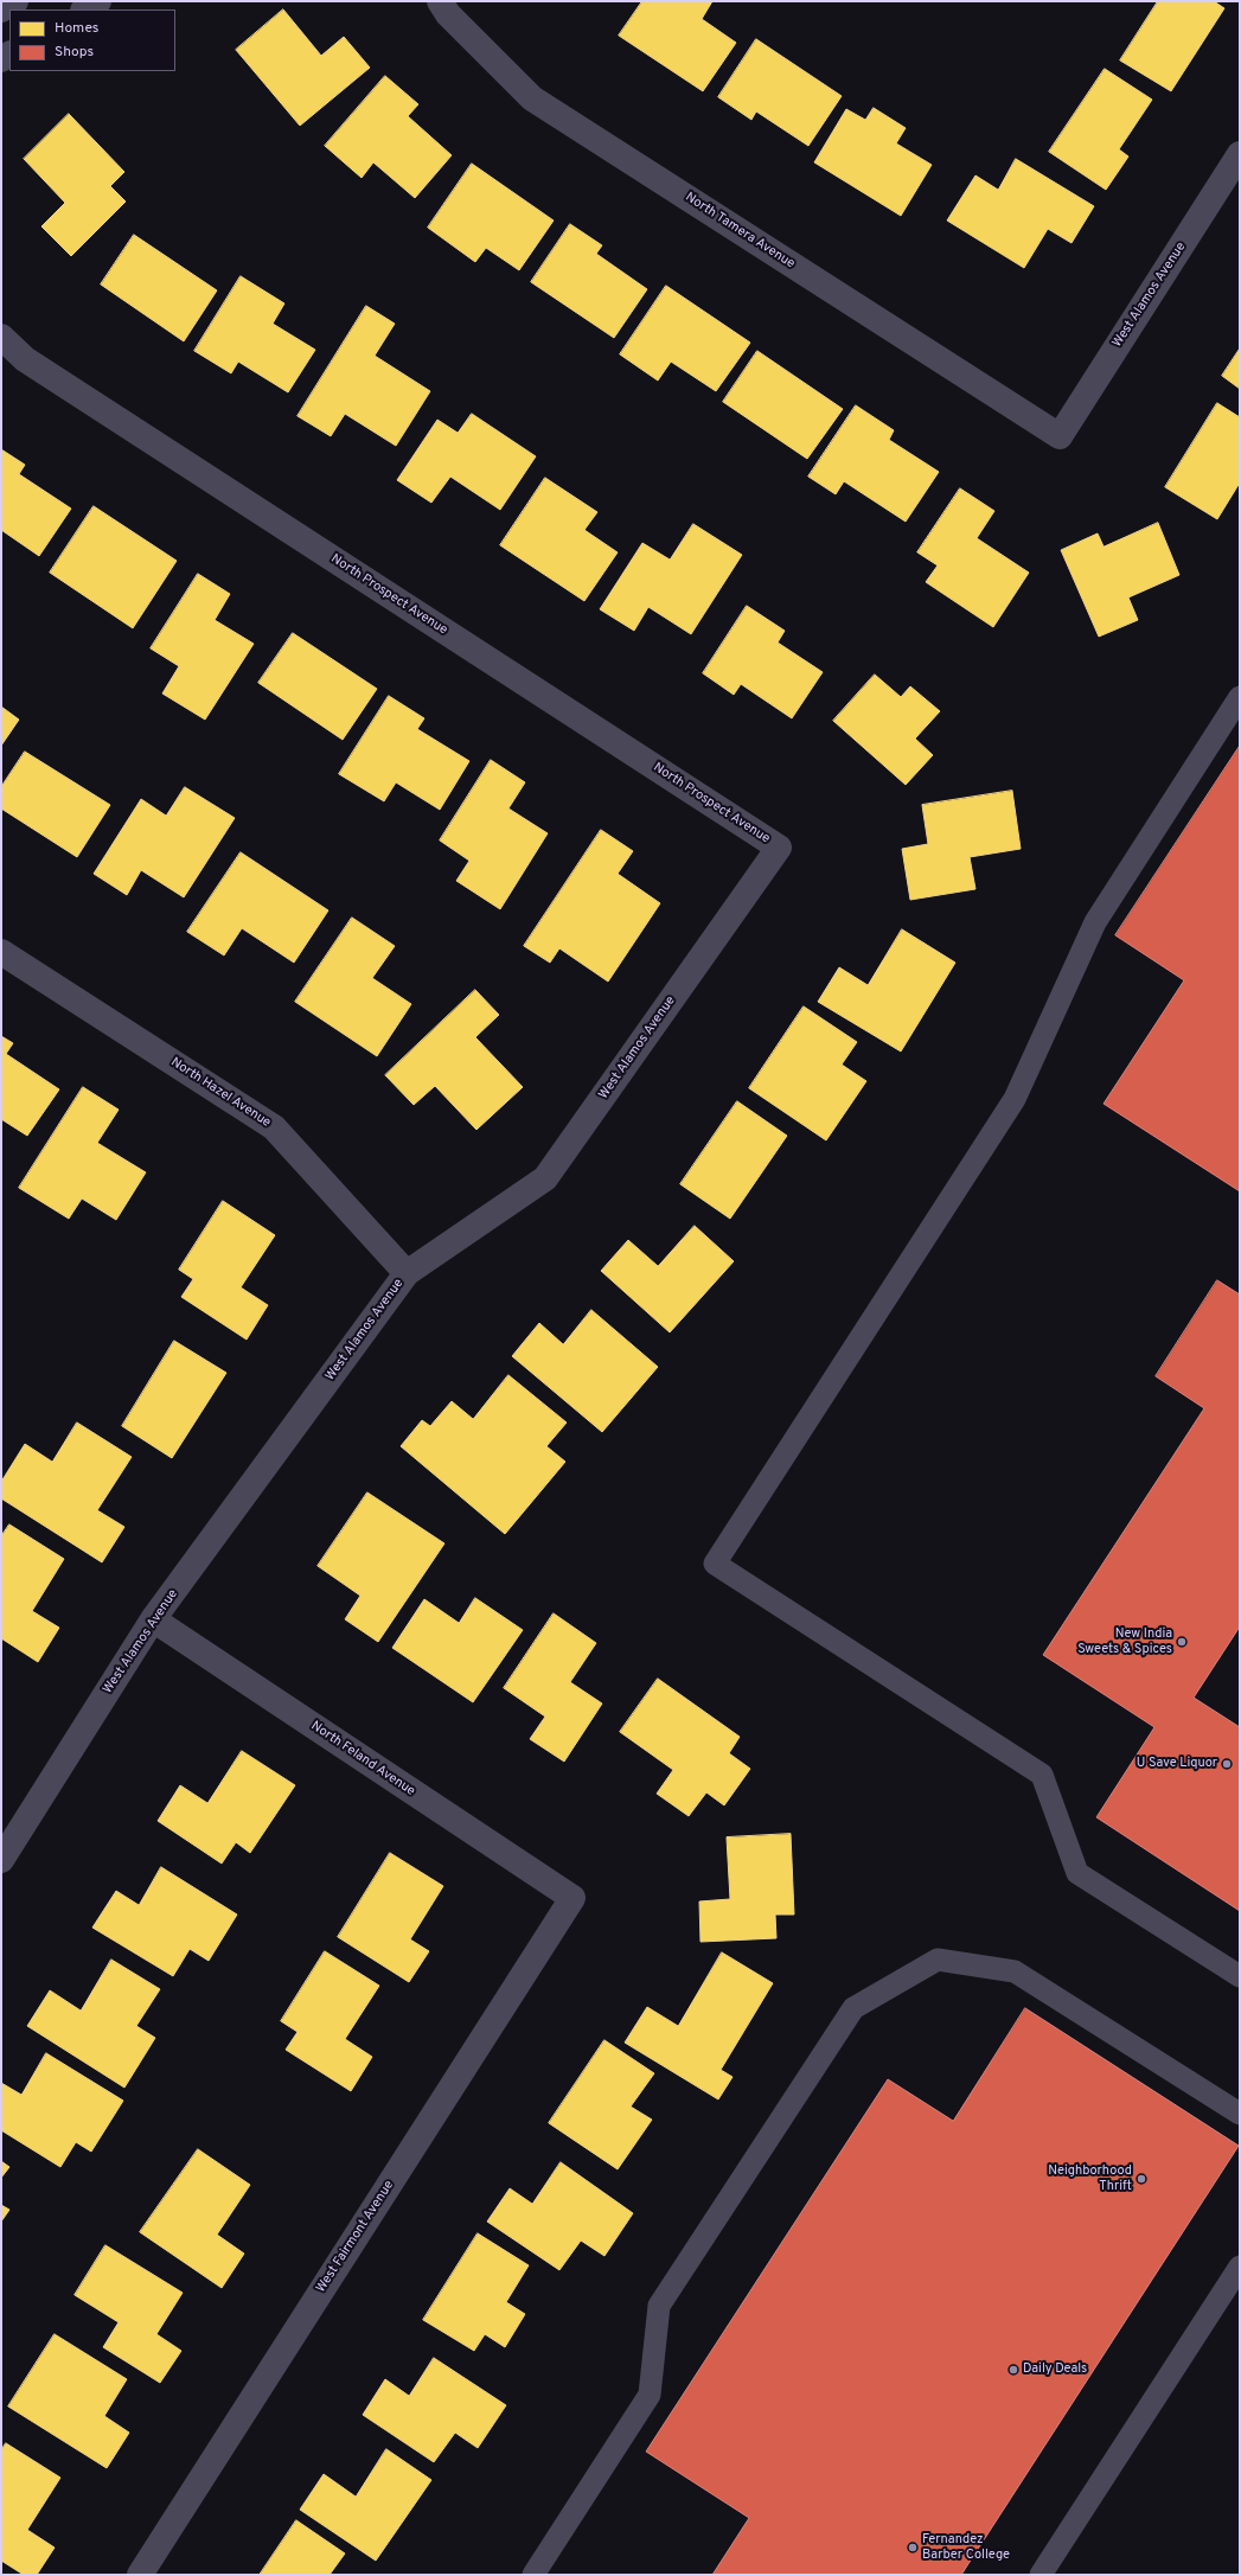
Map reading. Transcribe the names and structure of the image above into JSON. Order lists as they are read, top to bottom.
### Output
{
  "streets": {
    "street": [
      "North Tamera Avenue",
      "West Alamos Avenue",
      "North Prospect Avenue",
      "North Hazel Avenue",
      "North Feland Avenue",
      "West Fairmont Avenue"
    ]
  },
  "crossings": [
    ["North Tamera Avenue", "West Alamos Avenue"],
    ["West Alamos Avenue", "North Prospect Avenue"],
    ["West Alamos Avenue", "North Hazel Avenue"],
    ["West Alamos Avenue", "North Feland Avenue"],
    ["North Feland Avenue", "West Fairmont Avenue"]
  ],
  "places": [
    "New India Sweets & Spices",
    "U Save Liquor",
    "Neighborhood Thrift",
    "Daily Deals",
    "Fernandez Barber College"
  ],
  "legend": ["Homes", "Shops"]
}
